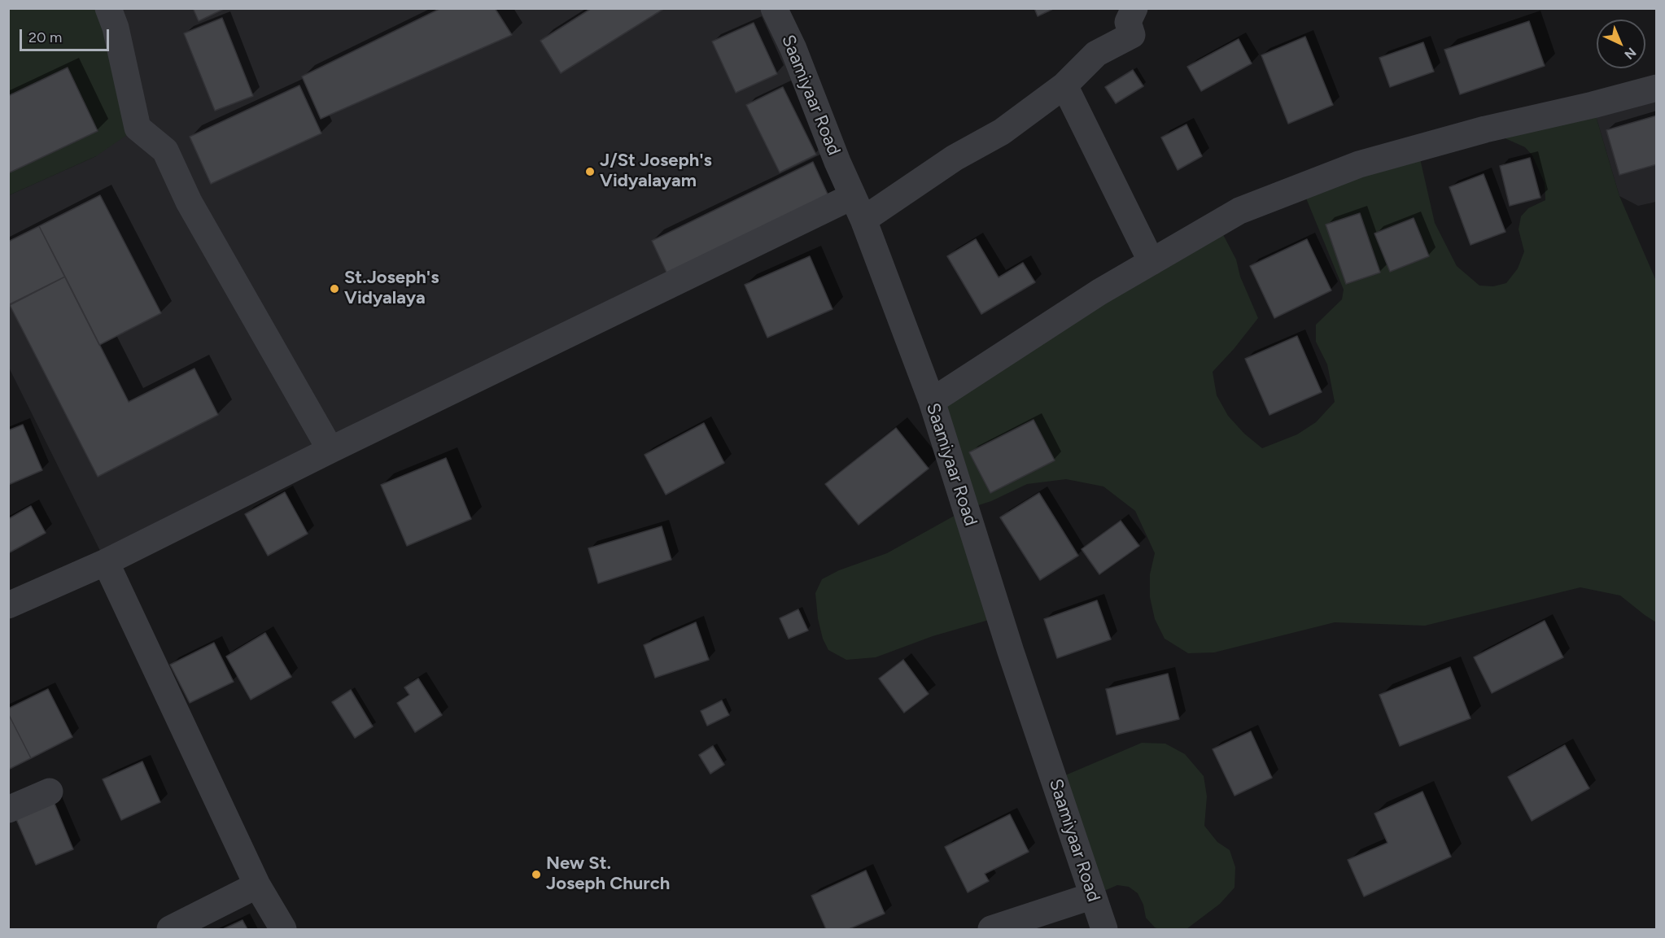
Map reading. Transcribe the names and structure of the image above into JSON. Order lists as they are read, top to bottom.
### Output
{
  "streets": {
    "street": ["Saamiyaar Road"]
  },
  "places": ["J/St Joseph's Vidyalayam", "St.Joseph's Vidyalaya", "New St. Joseph Church"],
  "scale_bar": "20 m",
  "north": "bottom right"
}
